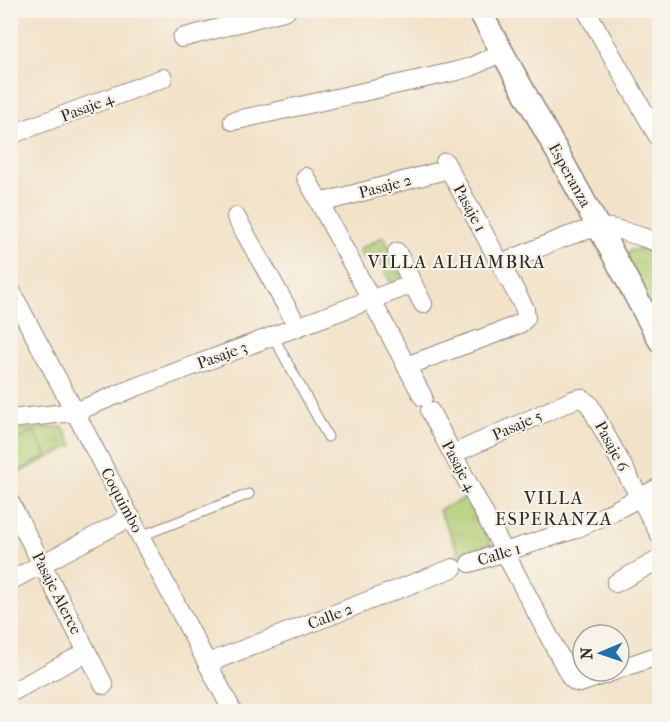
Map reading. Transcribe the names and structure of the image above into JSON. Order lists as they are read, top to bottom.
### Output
{
  "streets": {
    "street": [
      "Pasaje 4",
      "Esperanza",
      "Pasaje 2",
      "Pasaje 1",
      "Pasaje 3",
      "Pasaje 5",
      "Pasaje 6",
      "Coquimbo",
      "Calle 1",
      "Pasaje Alerce",
      "Calle 2"
    ]
  },
  "crossings": [
    ["Pasaje 4", "Pasaje 1"],
    ["Pasaje 4", "Pasaje 5"],
    ["Pasaje 4", "Calle 1"],
    ["Pasaje 2", "Pasaje 1"],
    ["Pasaje 3", "Coquimbo"],
    ["Pasaje 5", "Pasaje 6"],
    ["Pasaje 6", "Calle 1"],
    ["Coquimbo", "Calle 2"],
    ["Calle 1", "Calle 2"]
  ],
  "districts": ["VILLA ALHAMBRA", "VILLA ESPERANZA"],
  "north": "left"
}
